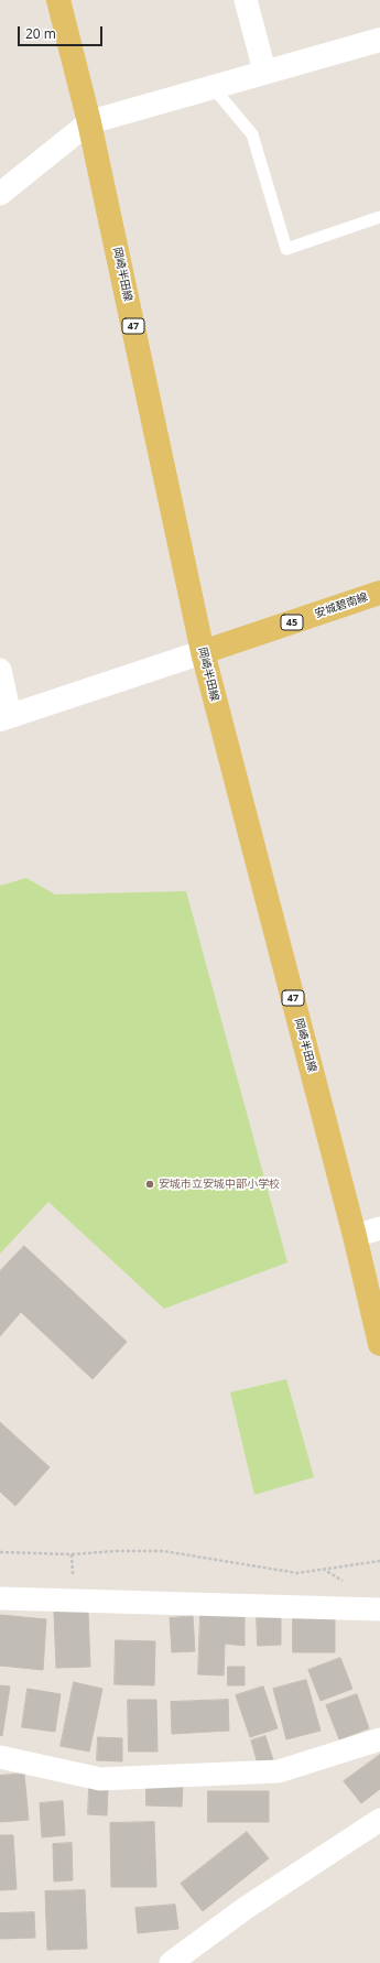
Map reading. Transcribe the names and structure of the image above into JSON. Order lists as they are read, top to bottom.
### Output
{
  "streets": {
    "main road": [
      "岡崎半田線",
      "47",
      "安城碧南線",
      "45"
    ]
  },
  "crossings": [
    ["岡崎半田線", "安城碧南線"]
  ],
  "places": ["安城市立安城中部小学校"],
  "scale_bar": "20 m"
}
